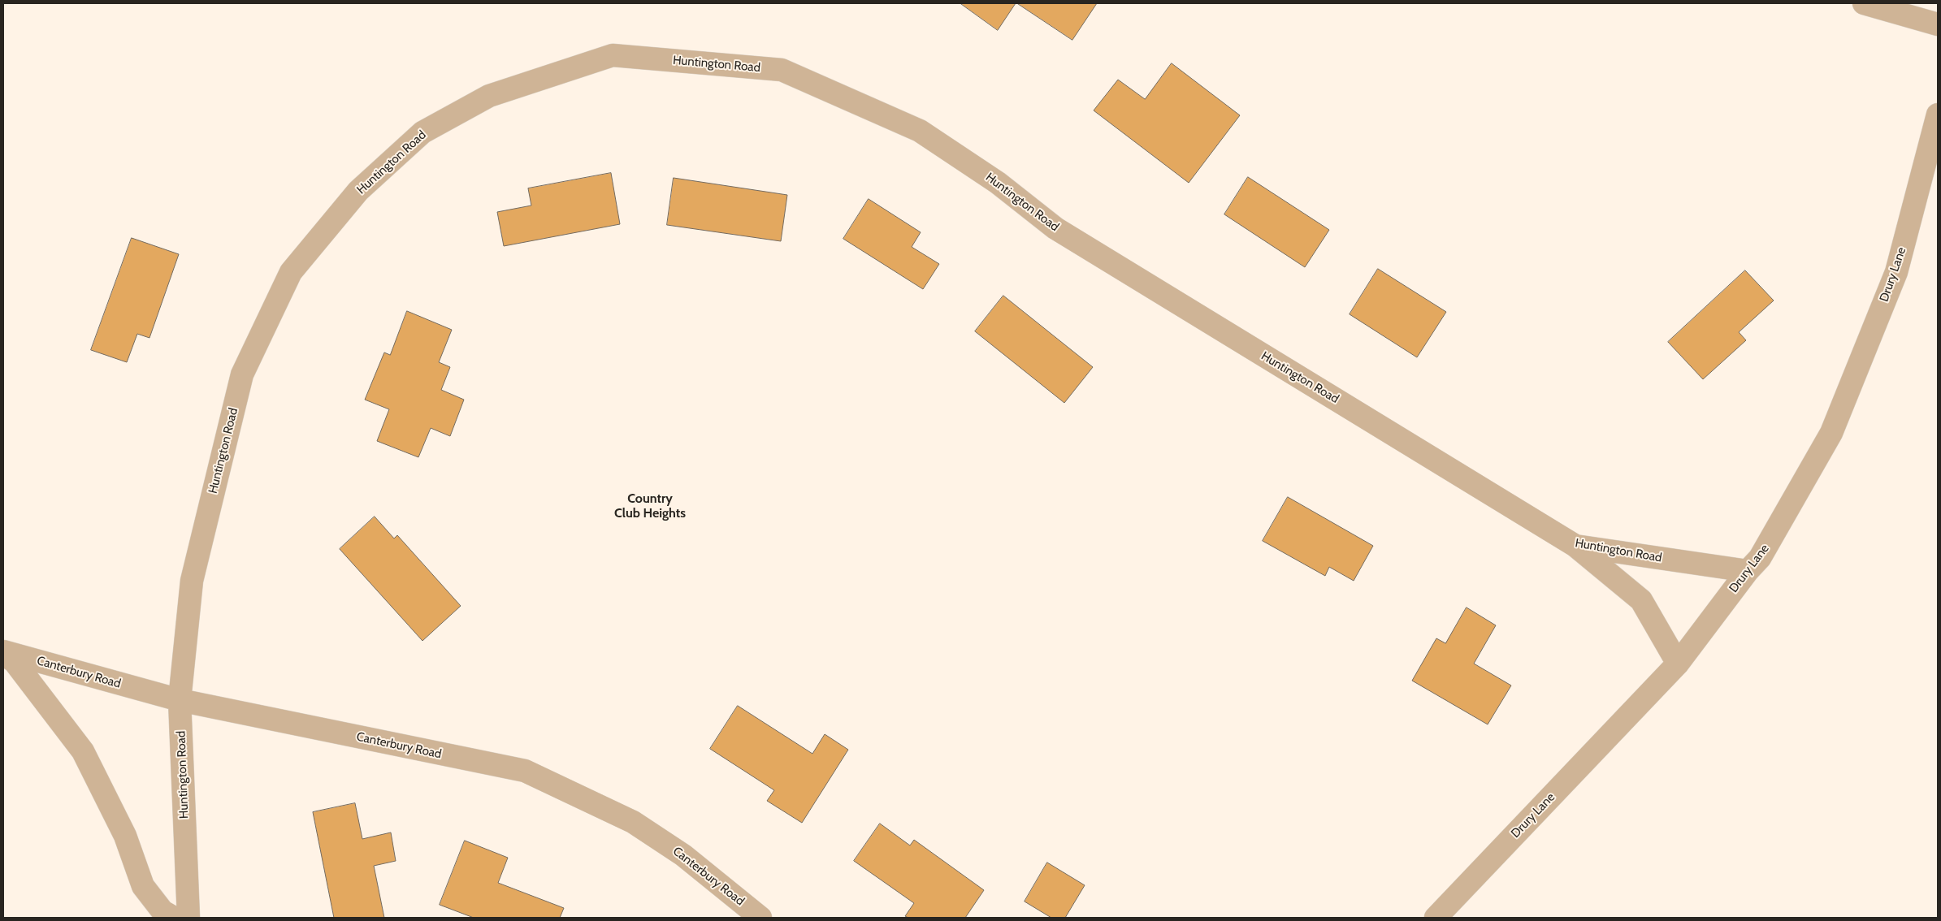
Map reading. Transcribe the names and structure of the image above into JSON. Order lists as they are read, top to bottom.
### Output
{
  "streets": {
    "street": ["Huntington Road", "Drury Lane", "Canterbury Road"]
  },
  "crossings": [
    ["Huntington Road", "Drury Lane"],
    ["Huntington Road", "Canterbury Road"]
  ],
  "districts": ["Country Club Heights"]
}
